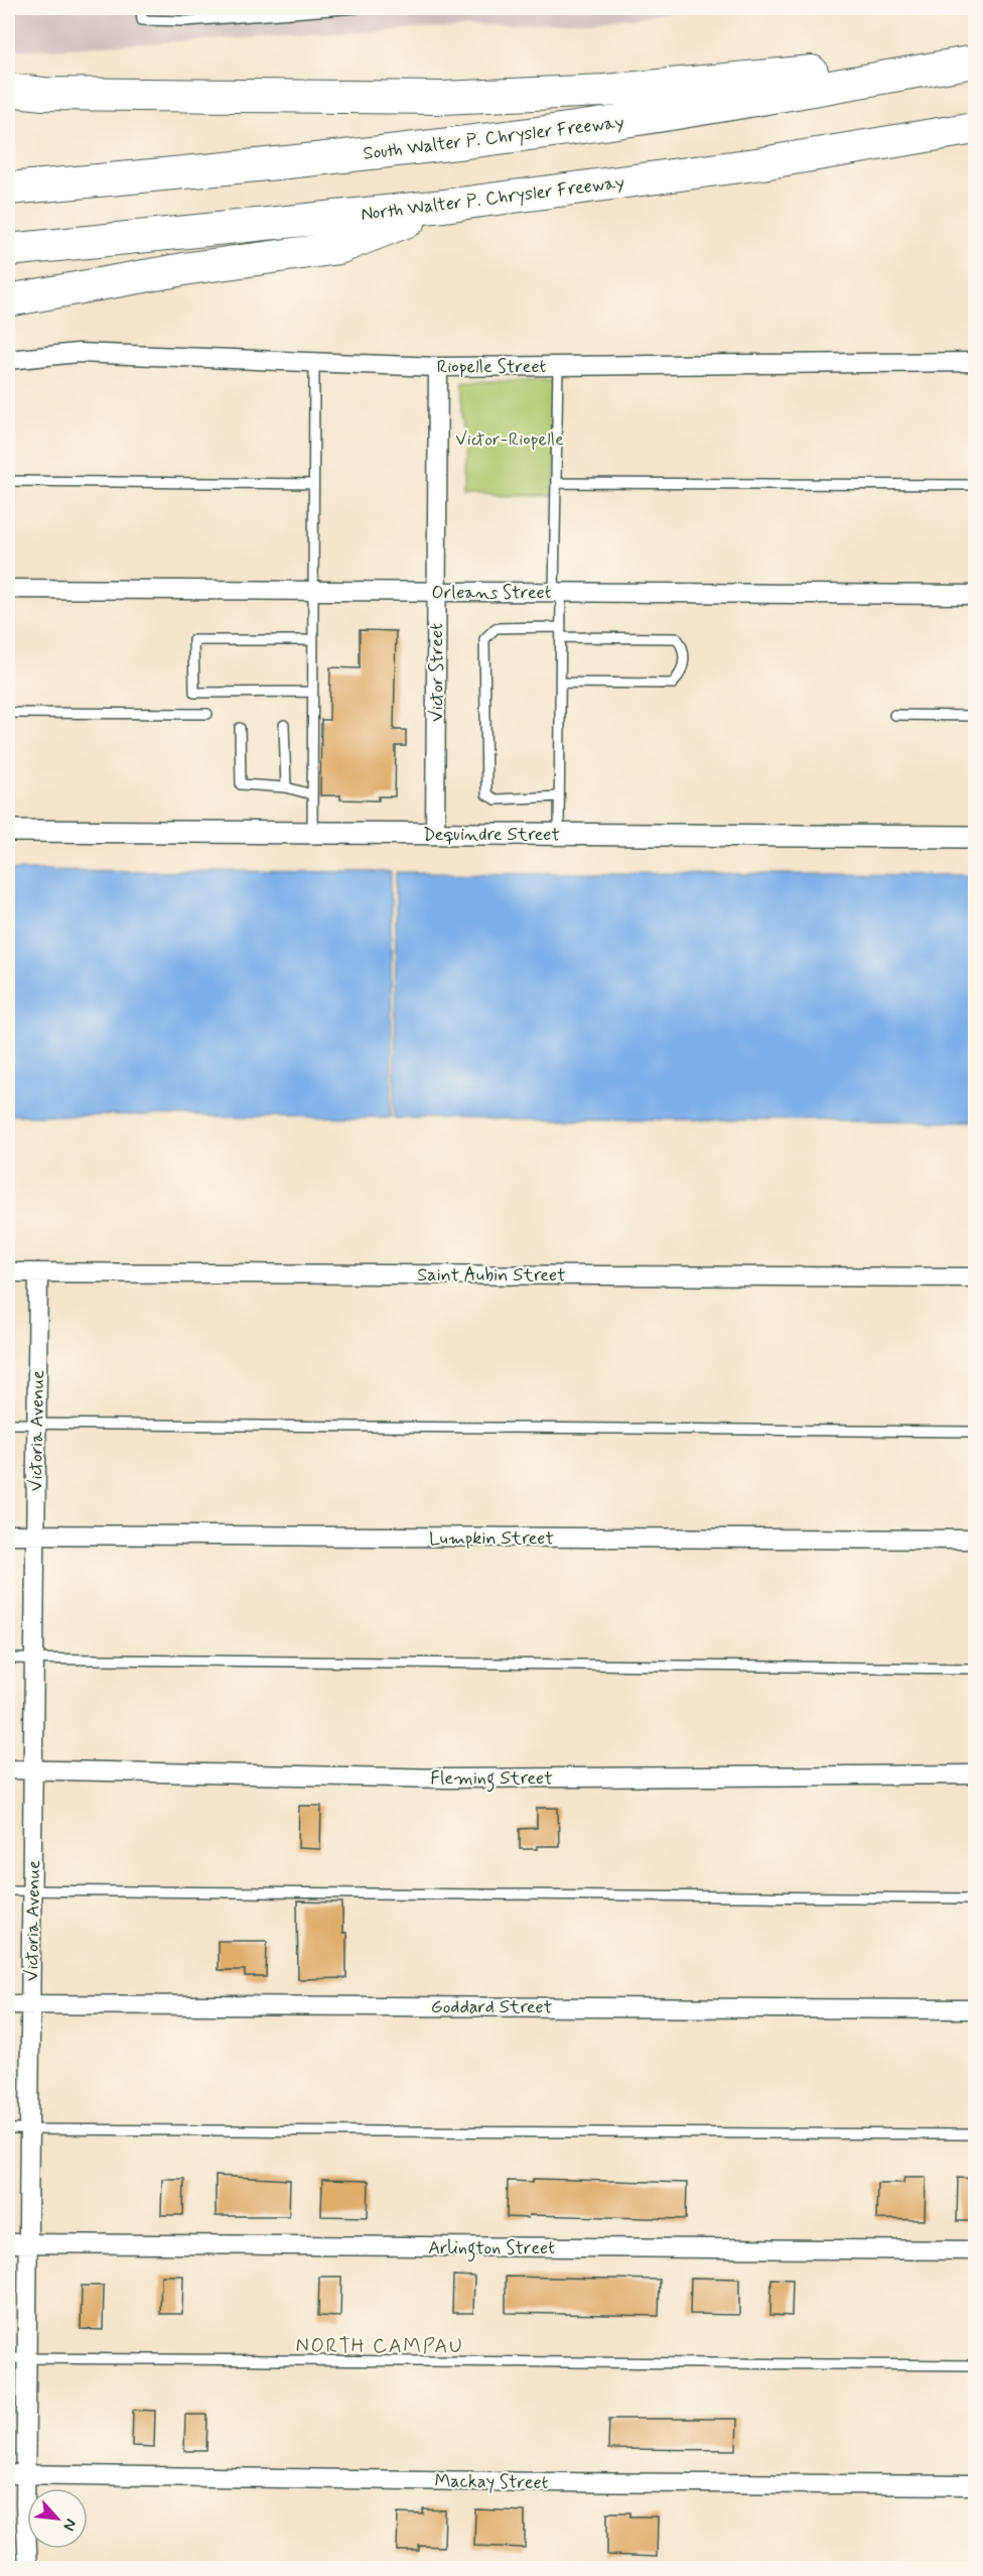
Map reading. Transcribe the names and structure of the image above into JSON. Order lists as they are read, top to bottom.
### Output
{
  "streets": {
    "highway": ["South Walter P. Chrysler Freeway", "North Walter P. Chrysler Freeway"],
    "street": [
      "Riopelle Street",
      "Orleans Street",
      "Victor Street",
      "Dequindre Street",
      "Saint Aubin Street",
      "Victoria Avenue",
      "Lumpkin Street",
      "Fleming Street",
      "Goddard Street",
      "Arlington Street",
      "Mackay Street"
    ]
  },
  "crossings": [
    ["Riopelle Street", "Victor Street"],
    ["Orleans Street", "Victor Street"],
    ["Victor Street", "Dequindre Street"],
    ["Saint Aubin Street", "Victoria Avenue"],
    ["Victoria Avenue", "Lumpkin Street"],
    ["Victoria Avenue", "Fleming Street"],
    ["Victoria Avenue", "Goddard Street"],
    ["Victoria Avenue", "Arlington Street"],
    ["Victoria Avenue", "Mackay Street"]
  ],
  "districts": ["NORTH CAMPAU"],
  "parks": ["Victor-Riopelle"],
  "north": "bottom right"
}
